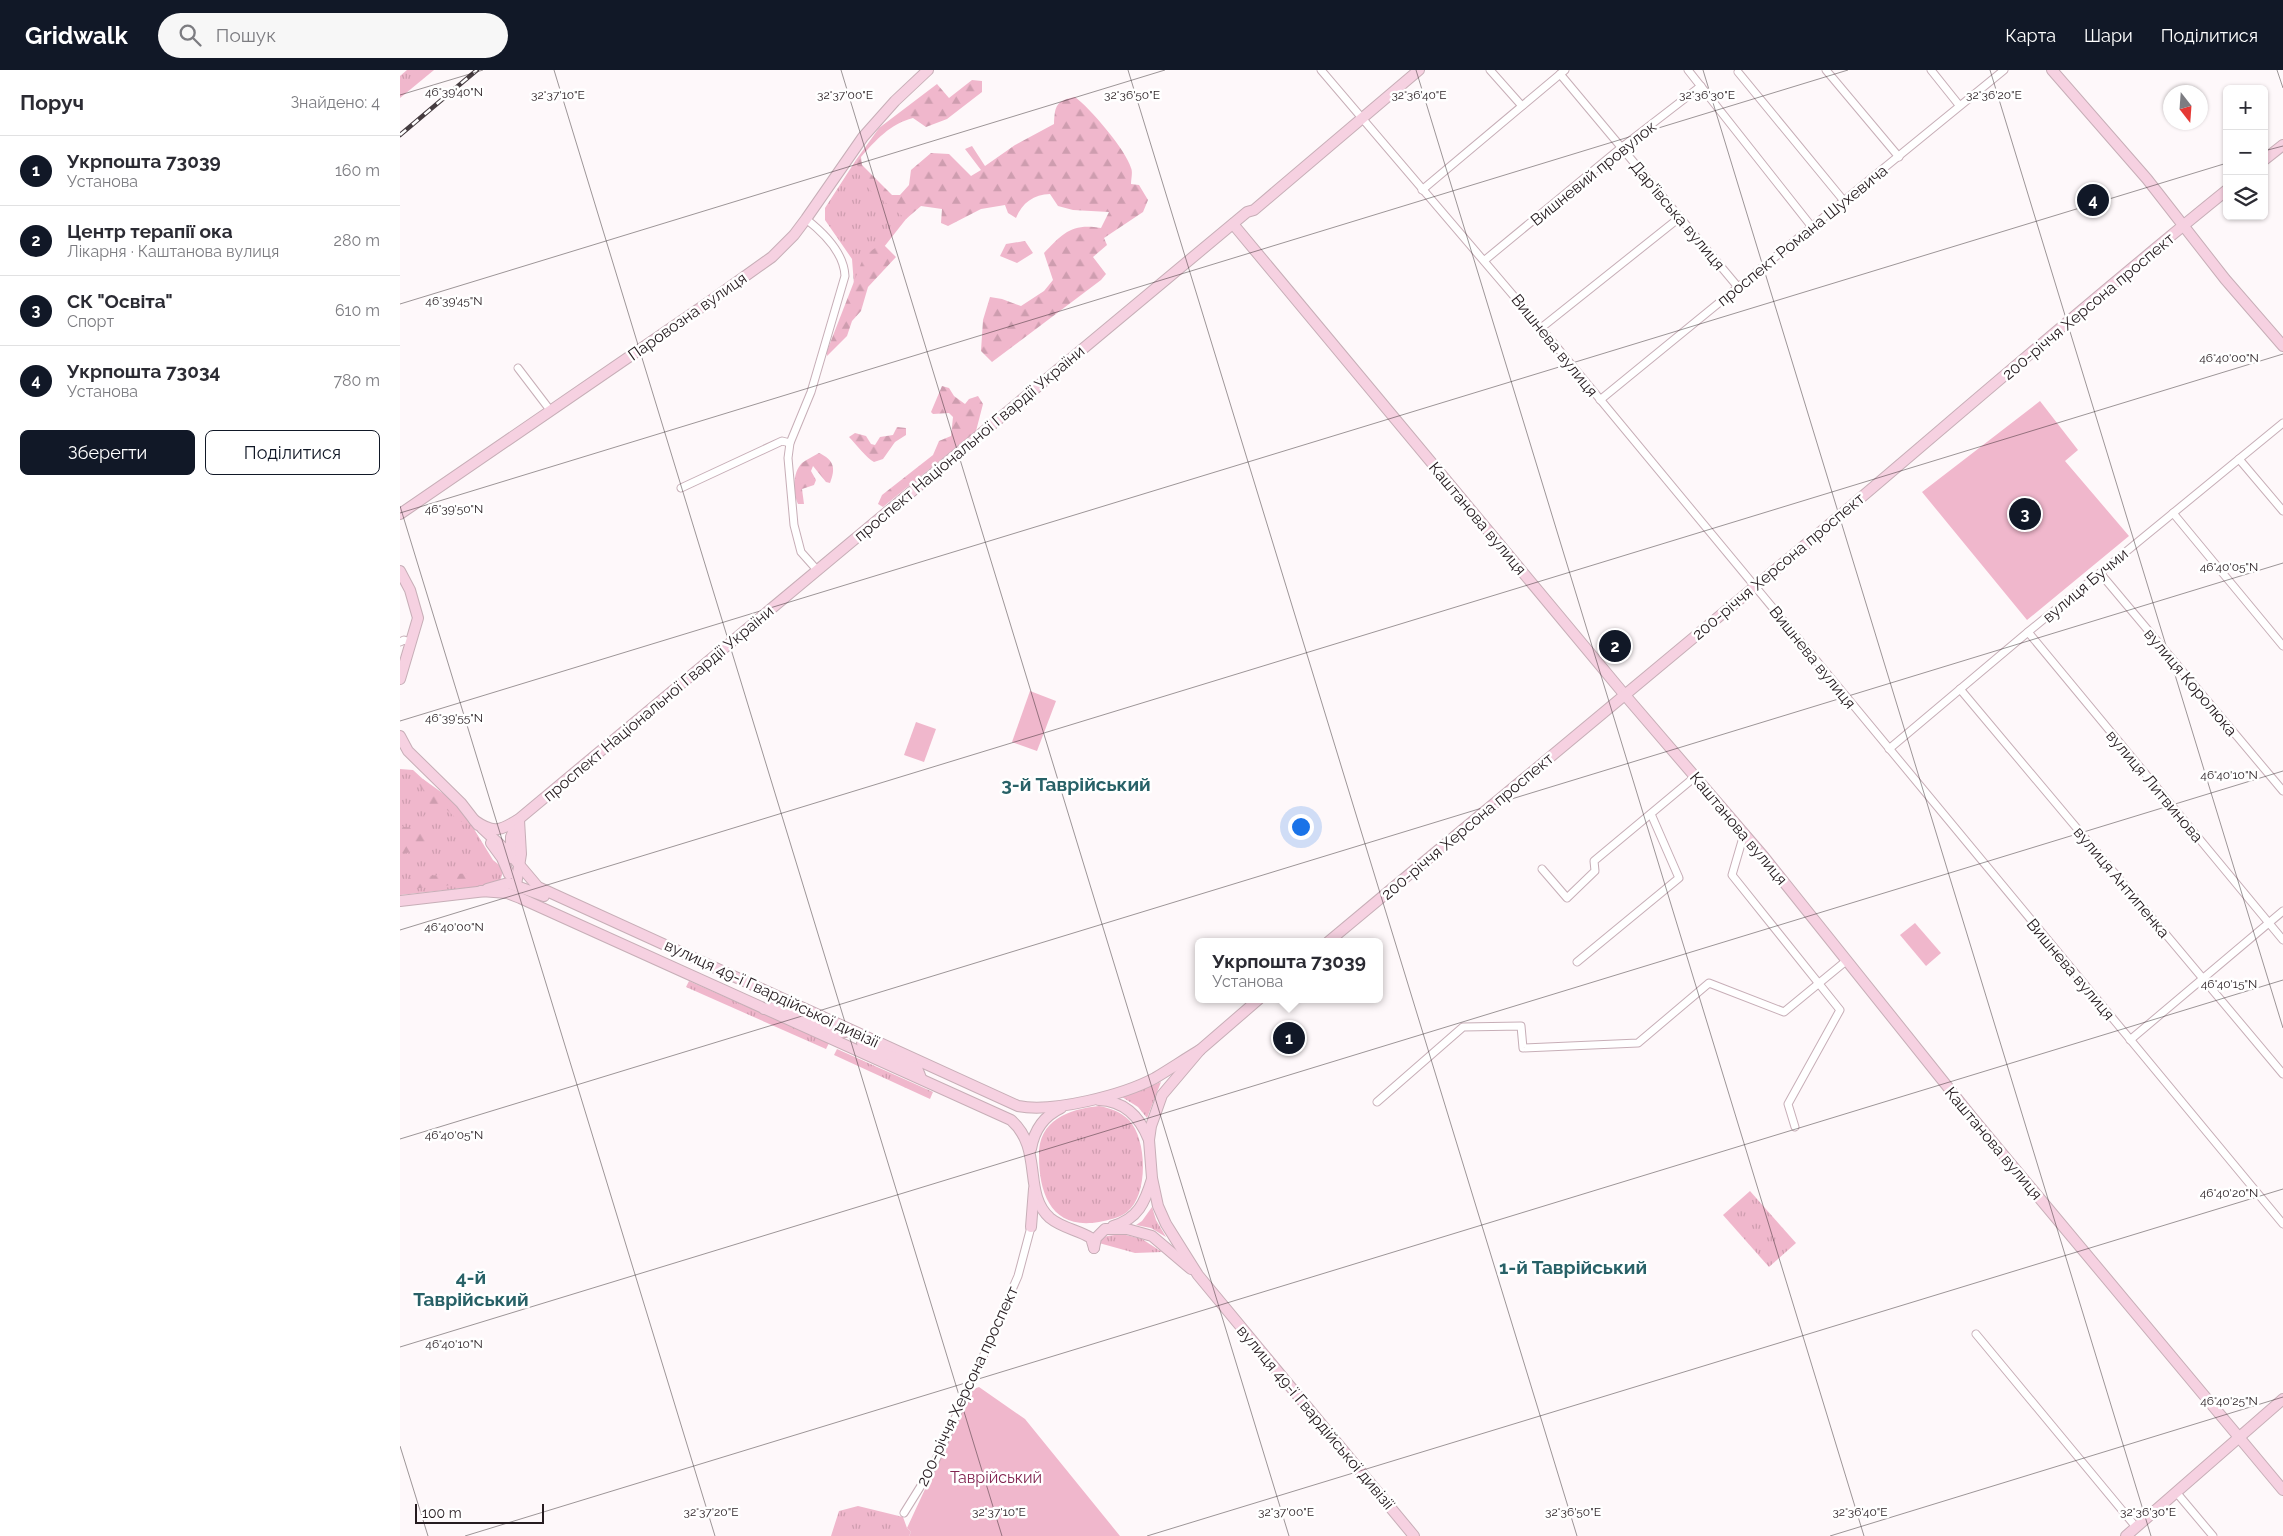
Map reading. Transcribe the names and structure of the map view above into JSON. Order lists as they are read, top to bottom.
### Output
{
  "streets": {
    "street": [
      "Вишневий провулок",
      "Дар'ївська вулиця",
      "проспект Романа Шухевича",
      "200-річчя Херсона проспект",
      "Паровозна вулиця",
      "Вишнева вулиця",
      "проспект Національної Гвардії України",
      "Каштанова вулиця",
      "вулиця Бучми",
      "вулиця Королюка",
      "вулиця Литвинова",
      "вулиця Антипенка",
      "вулиця 49-ї Гвардійської дивізії"
    ]
  },
  "crossings": [
    ["Вишневий провулок", "Дар'ївська вулиця"],
    ["Вишневий провулок", "Вишнева вулиця"],
    ["Дар'ївська вулиця", "проспект Романа Шухевича"],
    ["проспект Романа Шухевича", "Вишнева вулиця"],
    ["200-річчя Херсона проспект", "Вишнева вулиця"],
    ["200-річчя Херсона проспект", "Каштанова вулиця"],
    ["Вишнева вулиця", "проспект Національної Гвардії України"],
    ["Вишнева вулиця", "вулиця Бучми"],
    ["проспект Національної Гвардії України", "Каштанова вулиця"],
    ["вулиця Бучми", "вулиця Королюка"],
    ["вулиця Бучми", "вулиця Литвинова"],
    ["вулиця Бучми", "вулиця Антипенка"]
  ],
  "districts": ["3-й Таврійський", "1-й Таврійський", "4-й Таврійський"],
  "parks": ["Таврійський"],
  "scale_bar": "100 m",
  "north": "bottom",
  "page": {
    "header": "Gridwalk",
    "search": "Пошук",
    "nav": ["Карта", "Шари", "Поділитися"],
    "heading": ["Поруч", "Знайдено: 4"],
    "map_buttons": ["+", "−"],
    "list": [
      {
        "mark": "1",
        "name": "Укрпошта 73039",
        "note": "Установа",
        "value": "160 m"
      },
      {
        "mark": "2",
        "name": "Центр терапії ока",
        "note": "Лікарня · Каштанова вулиця",
        "value": "280 m"
      },
      {
        "mark": "3",
        "name": "СК \"Освіта\"",
        "note": "Спорт",
        "value": "610 m"
      },
      {
        "mark": "4",
        "name": "Укрпошта 73034",
        "note": "Установа",
        "value": "780 m"
      }
    ],
    "pins": [
      "4",
      "3",
      "2",
      "1"
    ],
    "buttons": ["Зберегти", "Поділитися"],
    "popup": ["Укрпошта 73039", "Установа"],
    "scale": "100 m"
  },
  "coordinates": [
    "46°39'40\"N",
    "32°37'10\"E",
    "32°37'00\"E",
    "32°36'50\"E",
    "32°36'40\"E",
    "32°36'30\"E",
    "32°36'20\"E",
    "46°39'45\"N",
    "46°40'00\"N",
    "46°39'50\"N",
    "46°40'05\"N",
    "46°39'55\"N",
    "46°40'10\"N",
    "46°40'15\"N",
    "46°40'20\"N",
    "46°40'25\"N",
    "32°37'20\"E"
  ]
}
